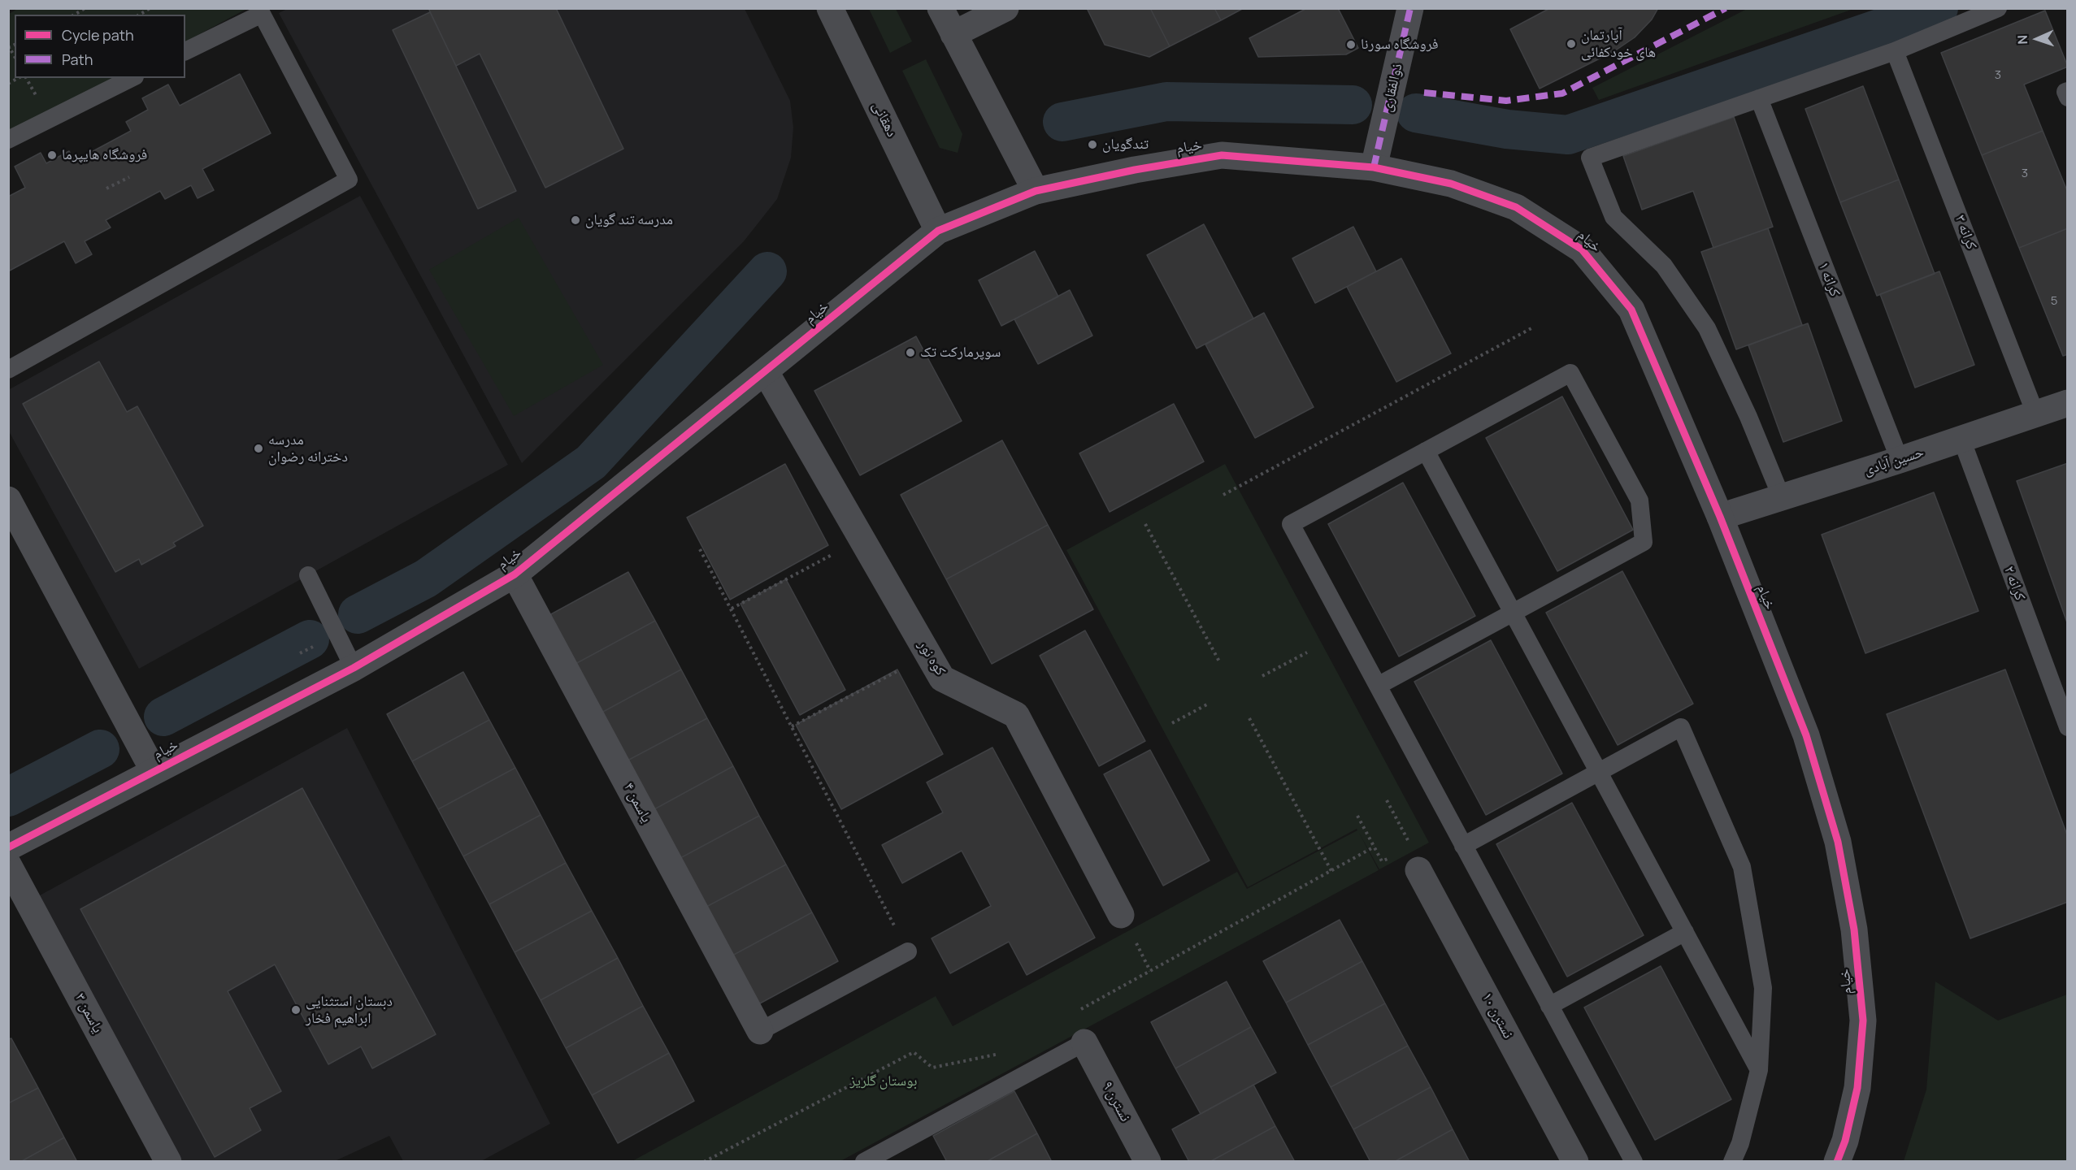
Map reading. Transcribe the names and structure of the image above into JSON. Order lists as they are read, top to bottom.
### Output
{
  "streets": {
    "street": [
      "ذوالفقاری",
      "دهقانی",
      "خیام",
      "حسین آبادی",
      "کوه نور",
      "یاسمن ۴",
      "یاسمن ۳",
      "نسترن ۱۰",
      "نسترن ۹"
    ],
    "lane": ["کرانه ۳", "کرانه ۱", "کرانه ۲"]
  },
  "crossings": [
    ["ذوالفقاری", "خیام"],
    ["دهقانی", "خیام"],
    ["خیام", "حسین آبادی"],
    ["خیام", "کوه نور"],
    ["خیام", "یاسمن ۴"],
    ["کرانه ۳", "حسین آبادی"],
    ["کرانه ۱", "حسین آبادی"],
    ["حسین آبادی", "کرانه ۲"]
  ],
  "parks": ["بوستان گلریز"],
  "places": [
    "آپارتمان های خودکفائی",
    "فروشگاه سورنا",
    "تندگویان",
    "فروشگاه هایپرما",
    "مدرسه تند گویان",
    "سوپرمارکت تک",
    "مدرسه دخترانه رضوان",
    "دبستان استثنایی ابراهیم فخار"
  ],
  "house_numbers": ["3", "3", "5"],
  "legend": ["Cycle path", "Path"],
  "north": "left"
}
